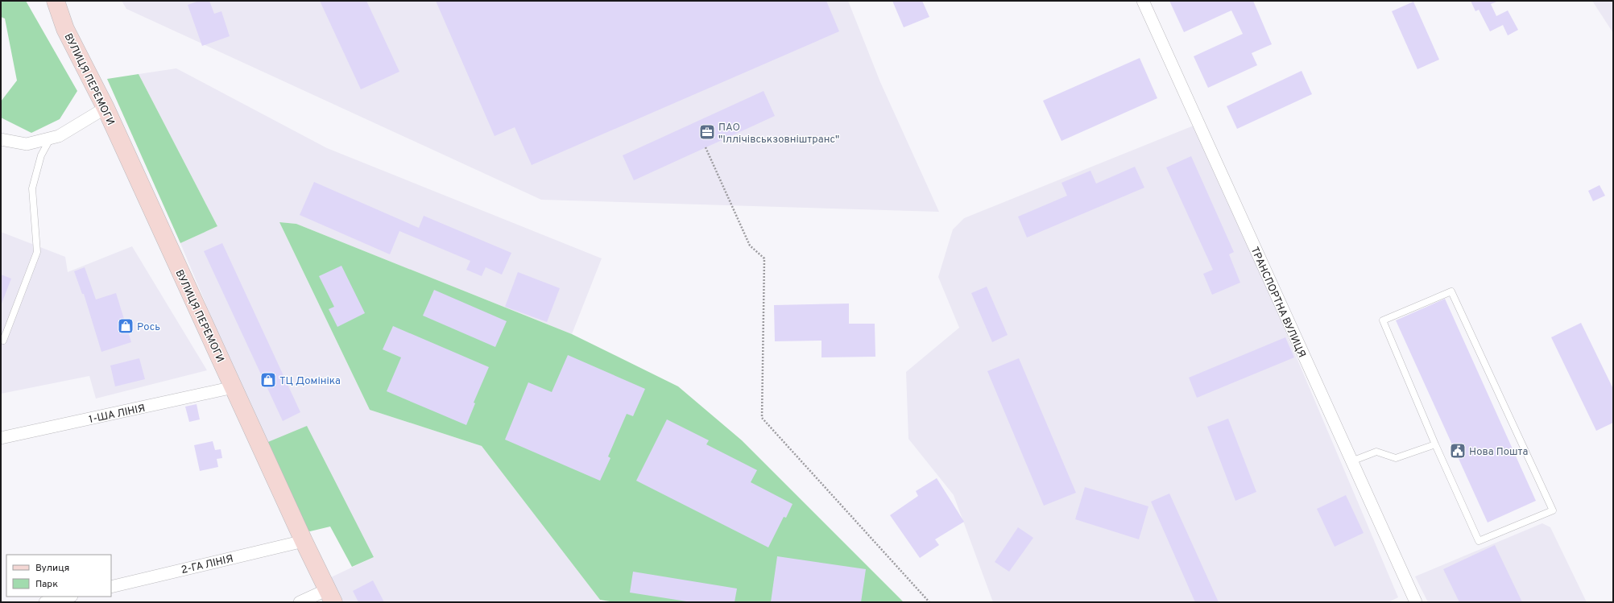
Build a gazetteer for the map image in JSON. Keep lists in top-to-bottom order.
{
  "streets": {
    "main road": ["ВУЛИЦЯ ПЕРЕМОГИ"],
    "street": ["ТРАНСПОРТНА ВУЛИЦЯ", "1-ША ЛІНІЯ", "2-ГА ЛІНІЯ"]
  },
  "crossings": [
    ["ВУЛИЦЯ ПЕРЕМОГИ", "1-ША ЛІНІЯ"],
    ["ВУЛИЦЯ ПЕРЕМОГИ", "2-ГА ЛІНІЯ"]
  ],
  "places": {
    "office": ["ПАО \"Іллічівськзовніштранс\""],
    "shop": ["Рось", "ТЦ Домініка"],
    "public building": ["Нова Пошта"]
  },
  "legend": ["Вулиця", "Парк"]
}
